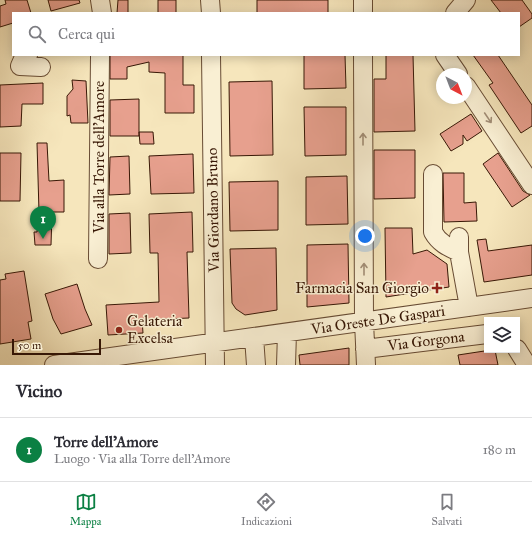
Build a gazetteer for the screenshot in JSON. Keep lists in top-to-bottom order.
{
  "streets": {
    "street": [
      "Via alla Torre dell'Amore",
      "Via Giordano Bruno",
      "Via Oreste De Gaspari",
      "Via Gorgona"
    ]
  },
  "crossings": [
    ["Via Giordano Bruno", "Via Oreste De Gaspari"]
  ],
  "places": {
    "health": ["Farmacia San Giorgio"],
    "other": ["Gelateria Excelsa"]
  },
  "scale_bar": "50 m",
  "north": "bottom right",
  "page": {
    "search": "Cerca qui",
    "pins": "1",
    "scale": "50 m",
    "heading": "Vicino",
    "list": [
      {
        "mark": "1",
        "name": "Torre dell'Amore",
        "note": "Luogo · Via alla Torre dell'Amore",
        "value": "180 m"
      }
    ],
    "nav": ["Mappa", "Indicazioni", "Salvati"]
  }
}
